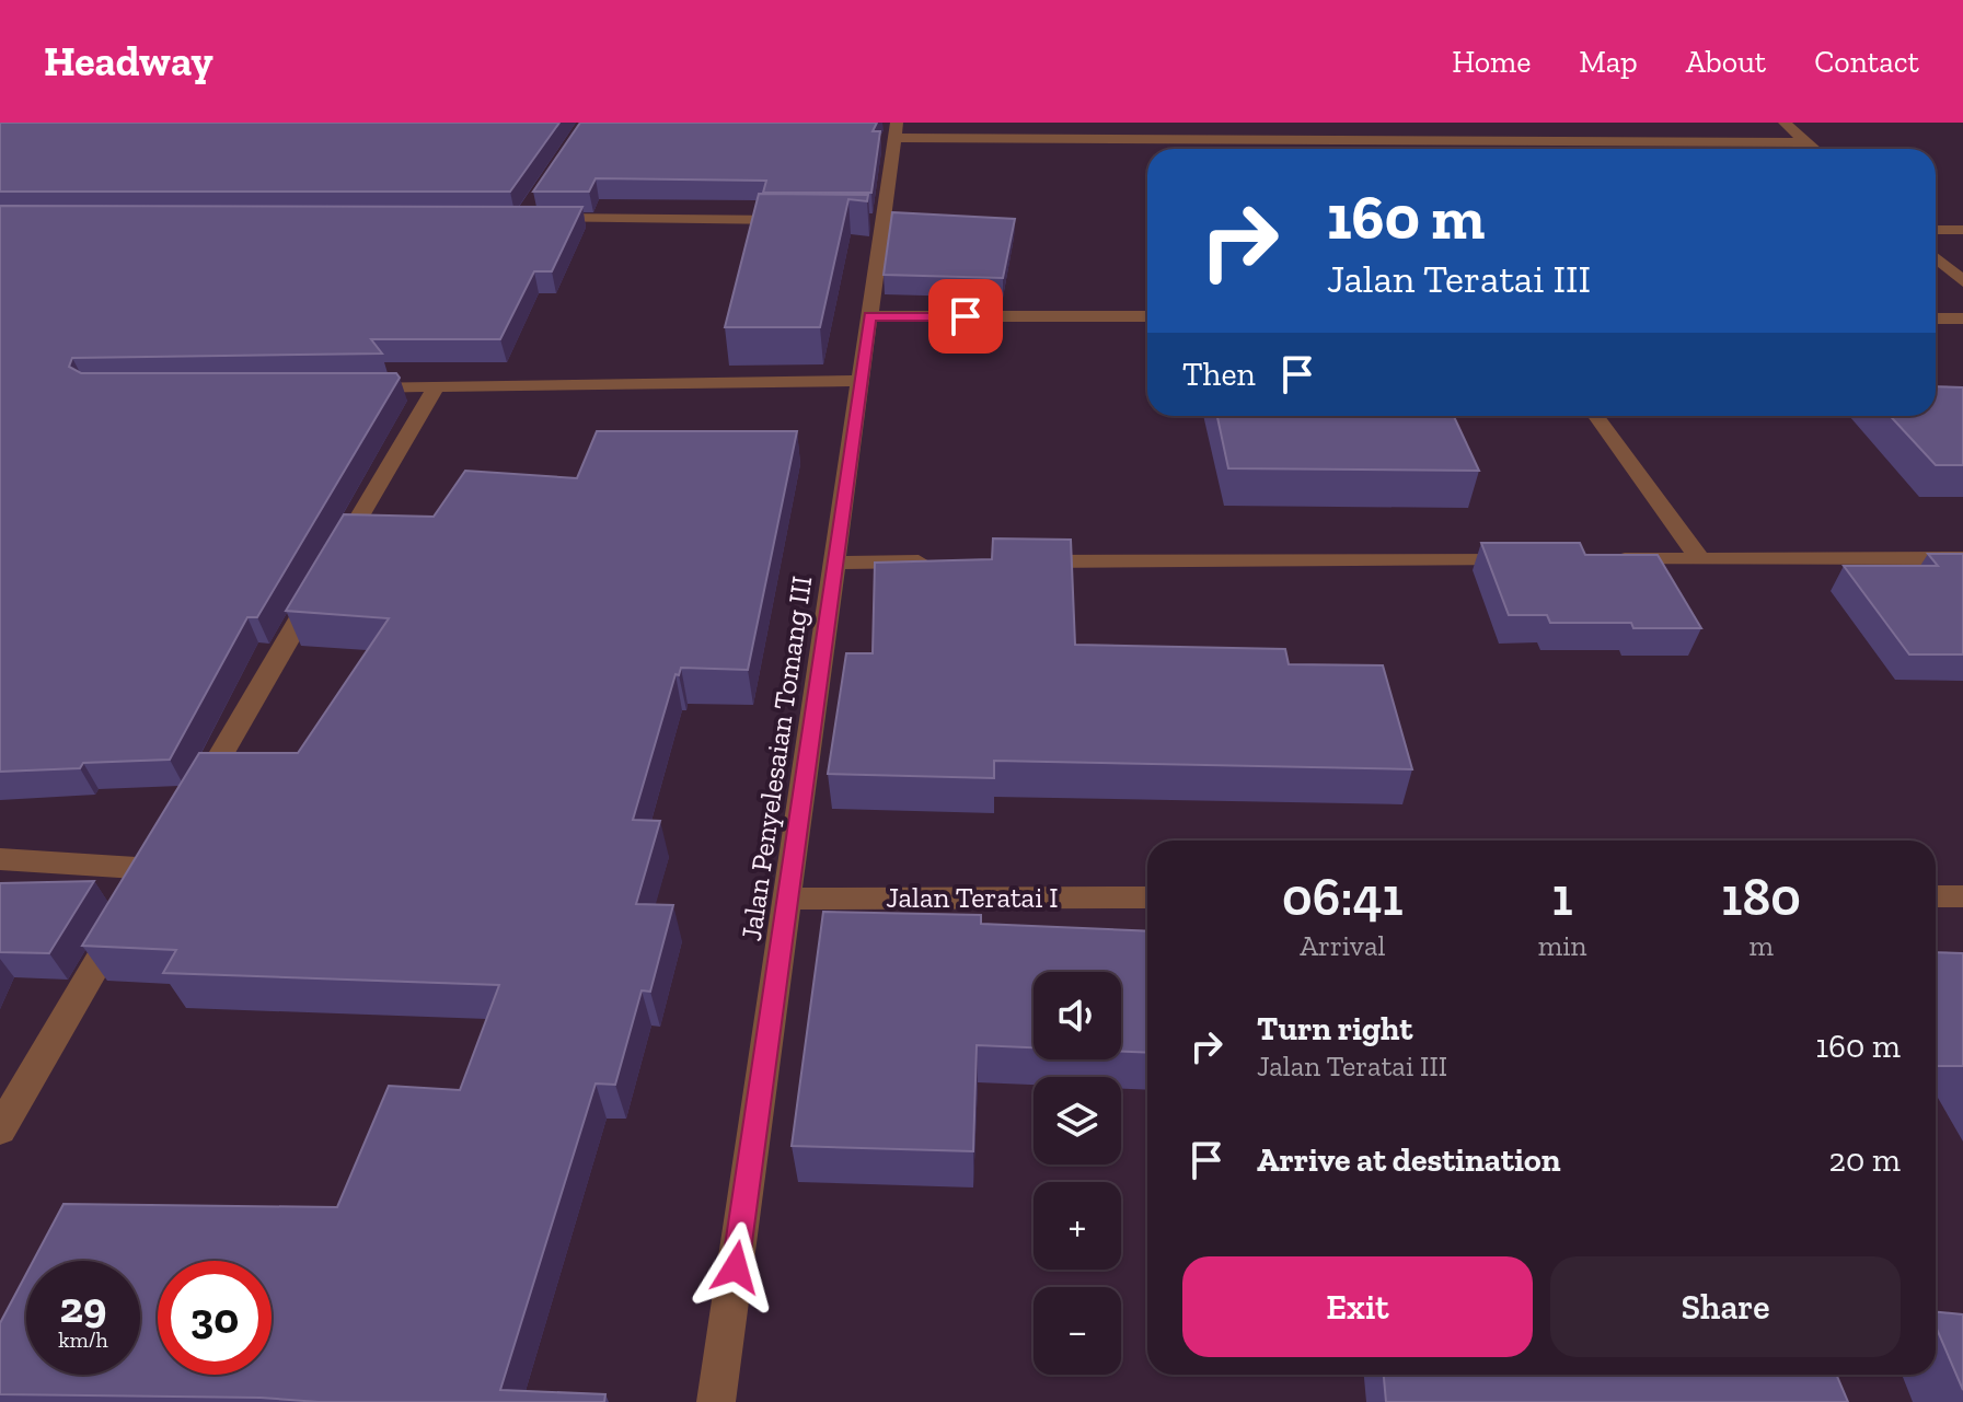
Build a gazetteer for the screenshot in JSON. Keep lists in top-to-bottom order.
{
  "streets": {
    "street": ["Jalan Penyelesaian Tomang III", "Jalan Teratai I"]
  },
  "crossings": [
    ["Jalan Penyelesaian Tomang III", "Jalan Teratai I"]
  ],
  "page": {
    "header": "Headway",
    "nav": [
      "Home",
      "Map",
      "About",
      "Contact"
    ],
    "turn": ["160 m", "Jalan Teratai III"],
    "then": "Then",
    "eta": [
      "06:41",
      "Arrival",
      "1",
      "min",
      "180",
      "m"
    ],
    "map_buttons": ["+", "−"],
    "list": [
      {
        "name": "Turn right",
        "note": "Jalan Teratai III",
        "value": "160 m"
      },
      {
        "name": "Arrive at destination",
        "value": "20 m"
      }
    ],
    "buttons": ["Exit", "Share"],
    "speed": "29 km/h",
    "limit": "30"
  }
}
